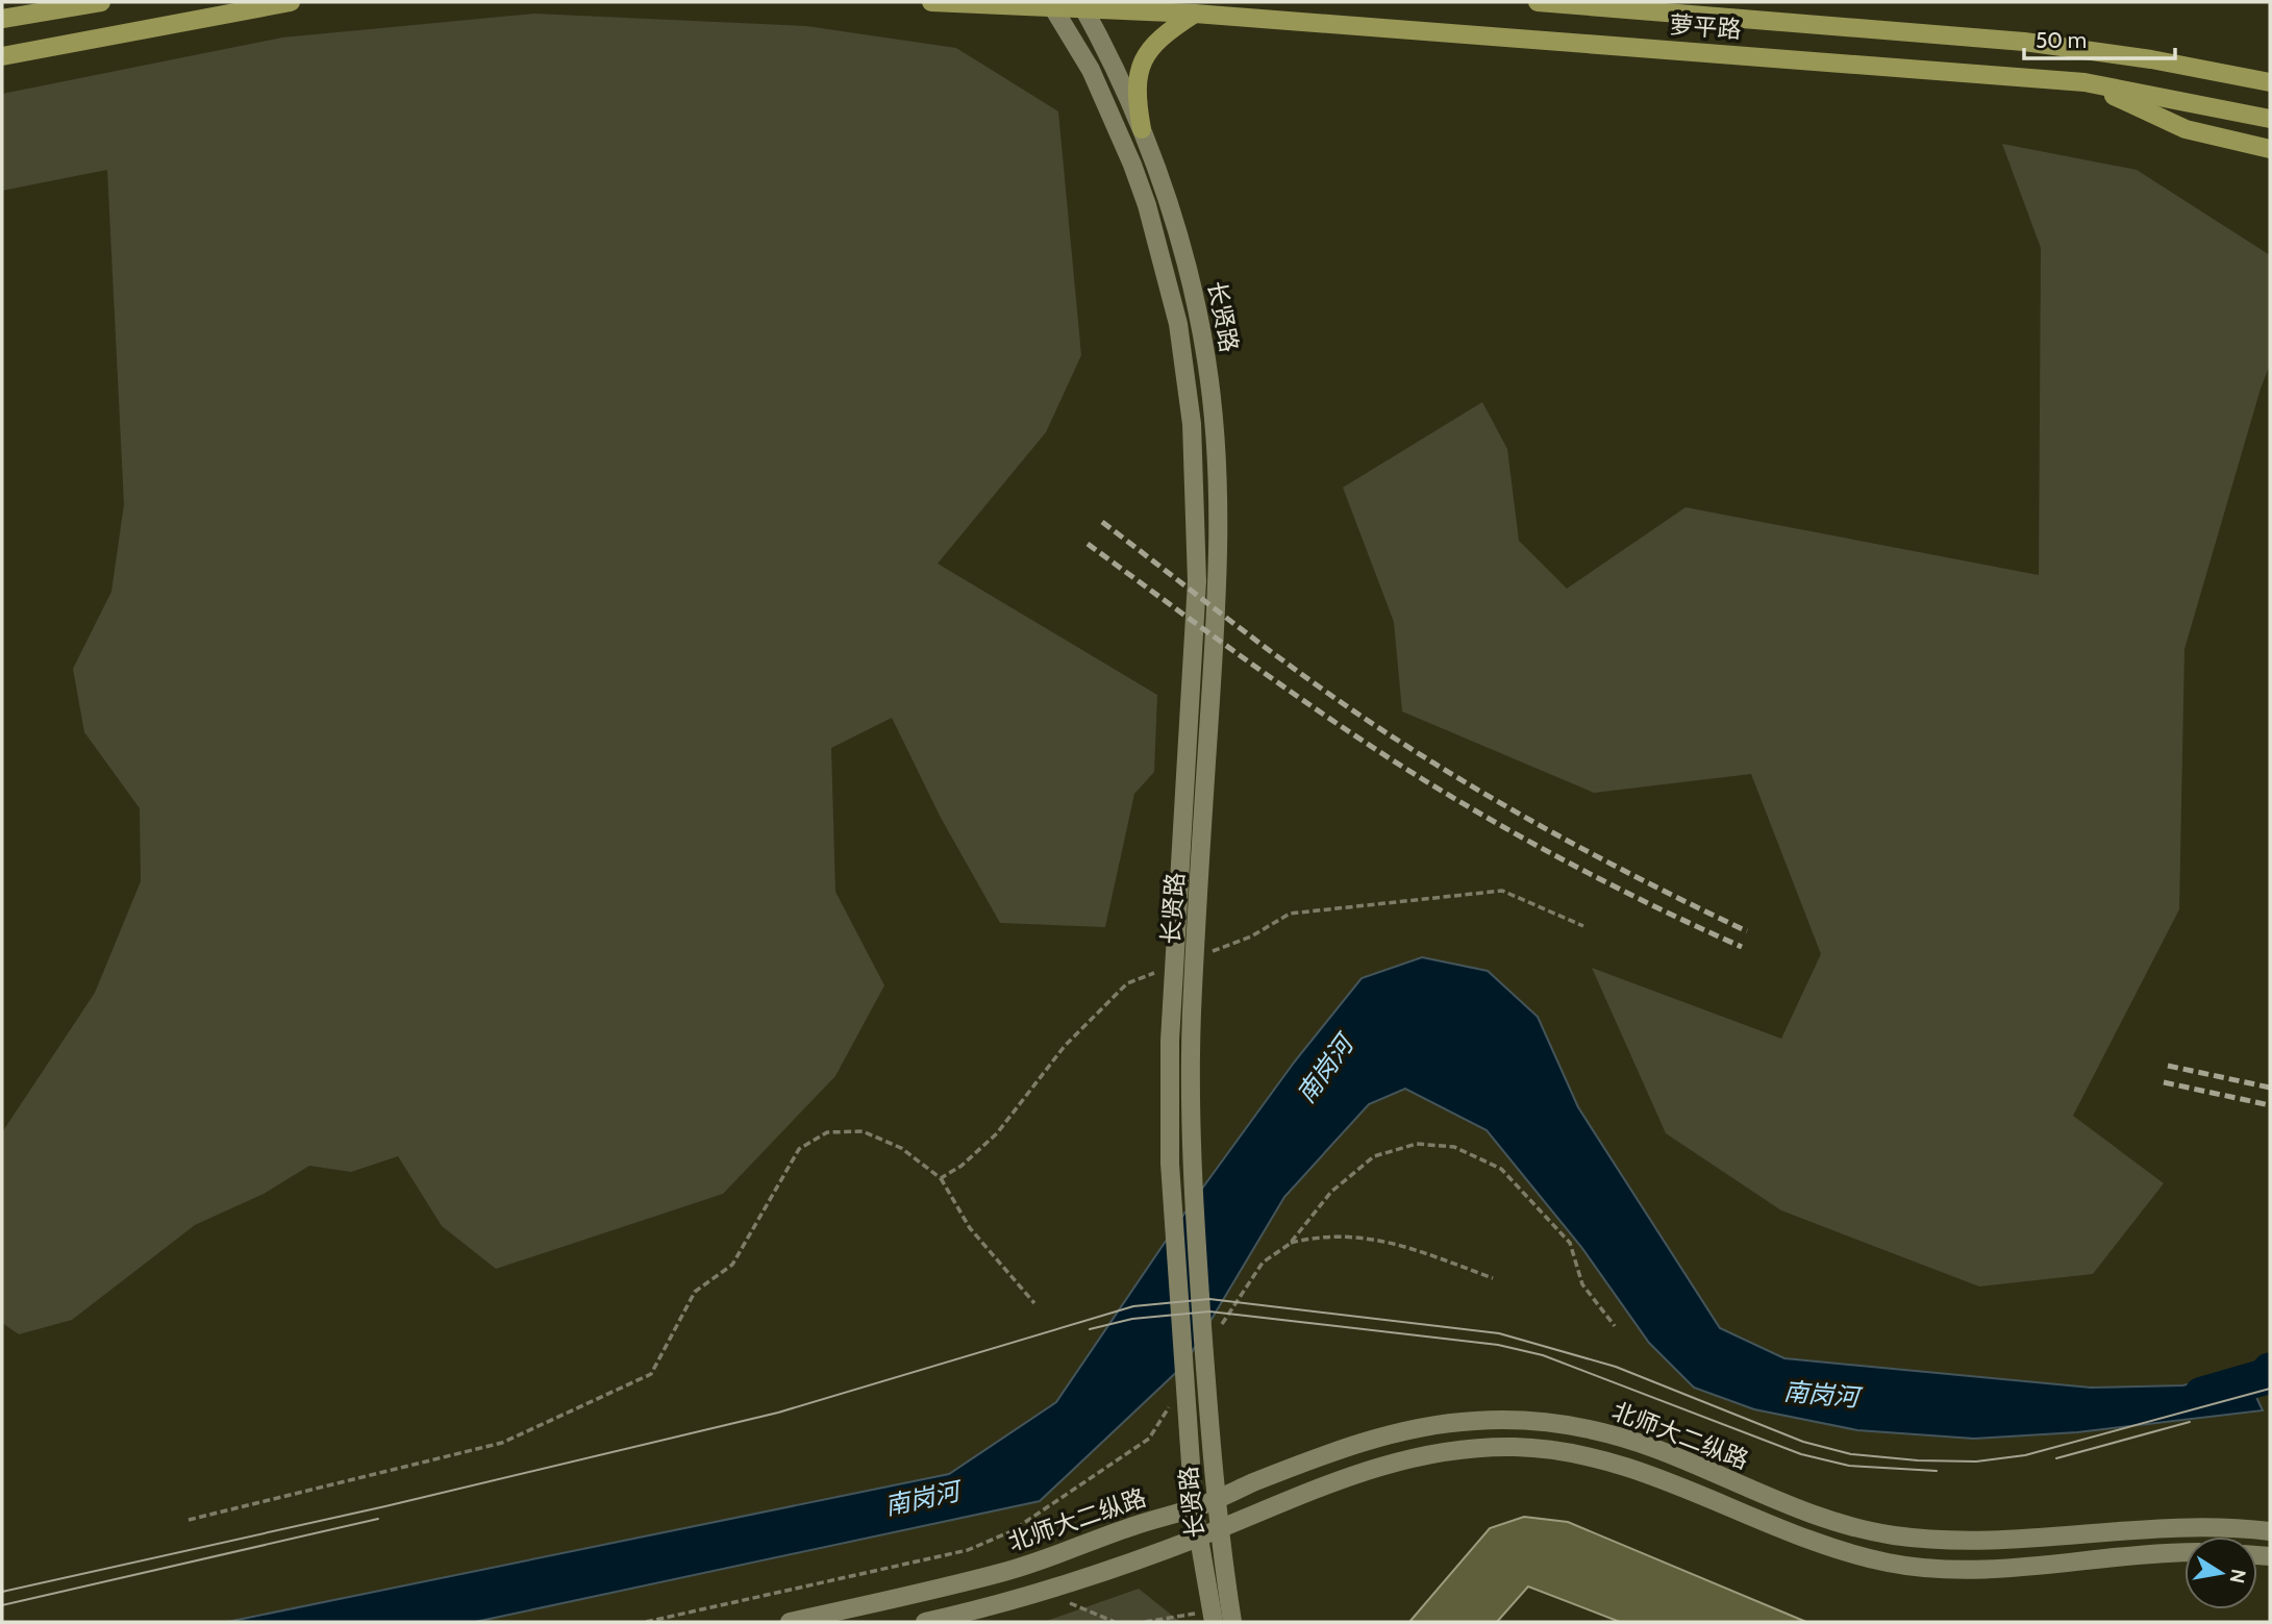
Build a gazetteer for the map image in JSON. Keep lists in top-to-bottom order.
{
  "streets": {
    "main road": ["萝平路"],
    "street": ["长贤路", "北师大二纵路"]
  },
  "crossings": [
    ["萝平路", "长贤路"],
    ["长贤路", "北师大二纵路"]
  ],
  "water": ["南岗河"],
  "scale_bar": "50 m",
  "north": "right"
}
